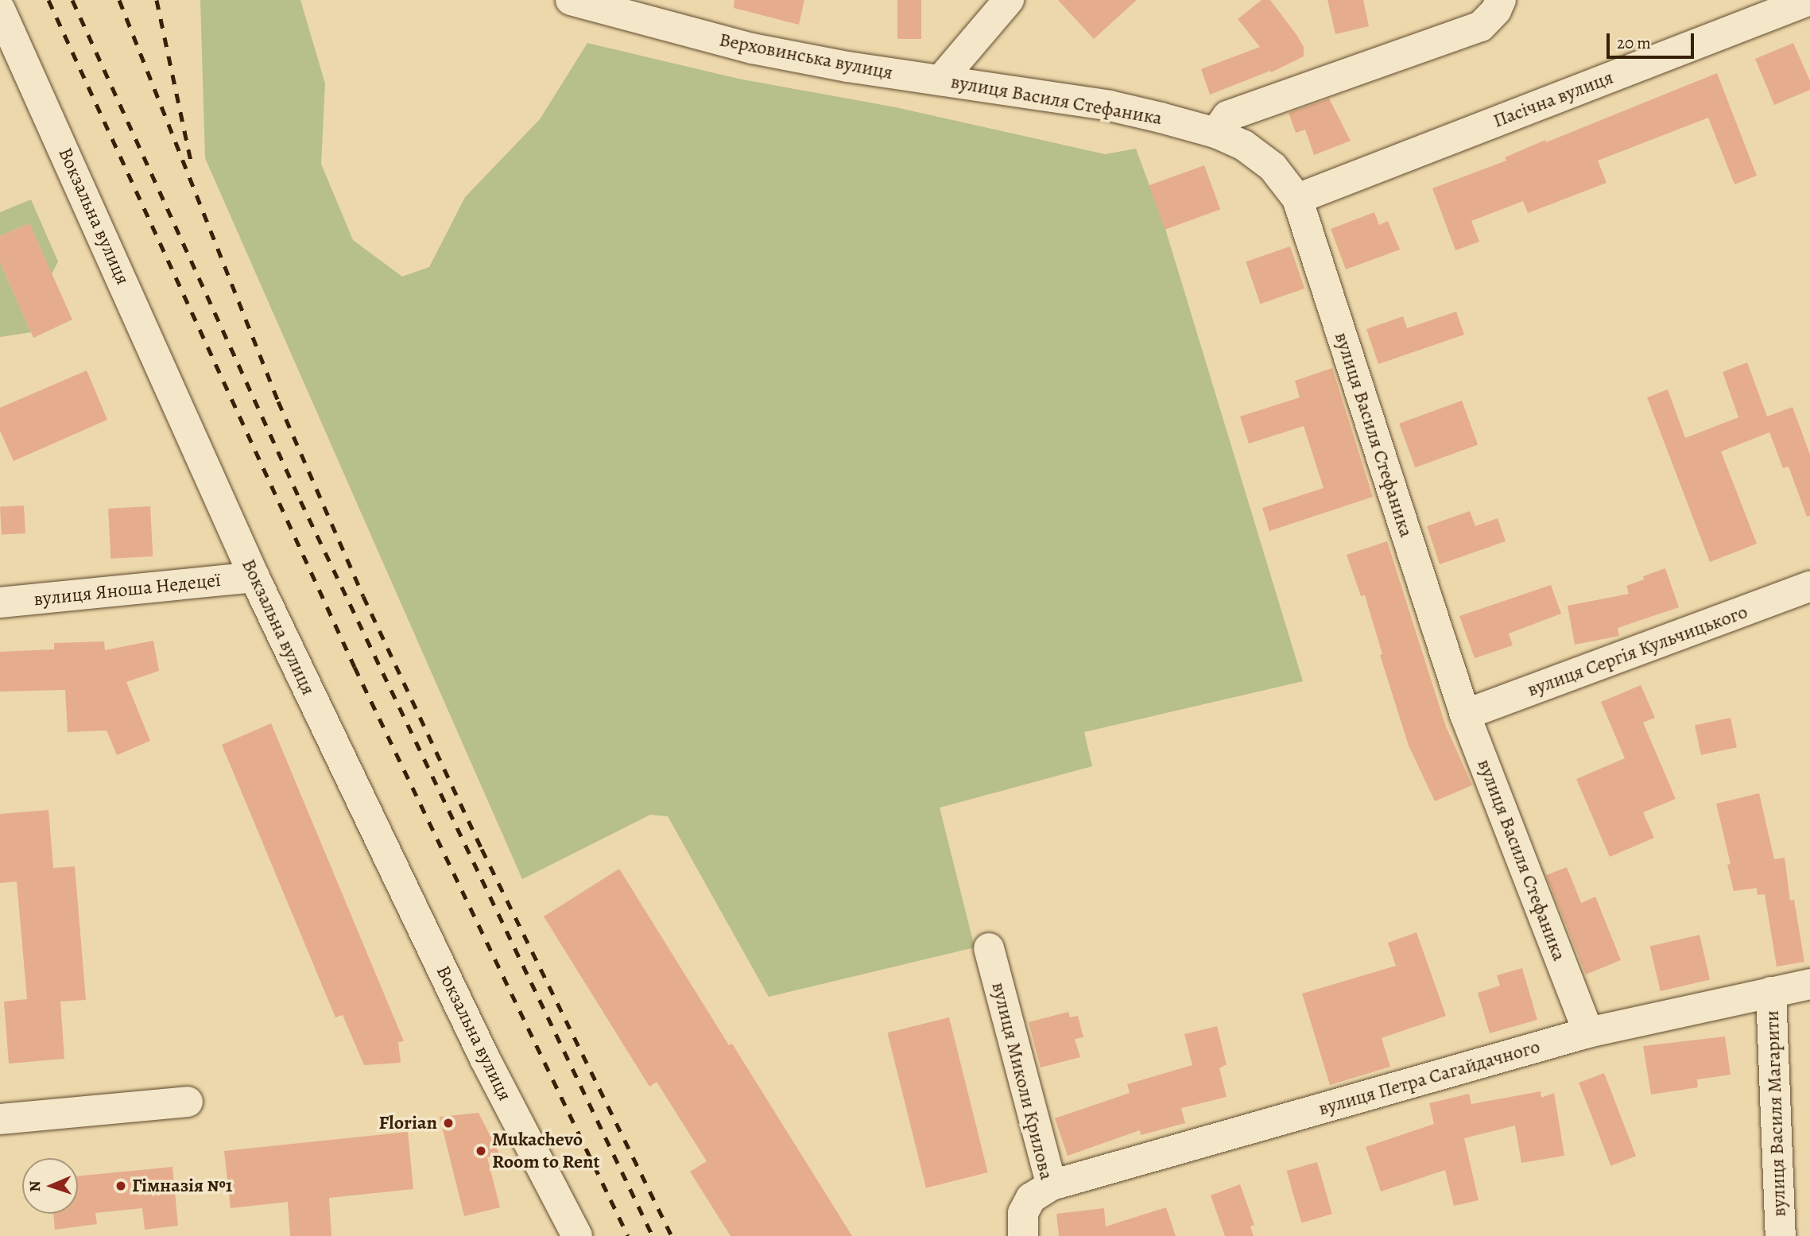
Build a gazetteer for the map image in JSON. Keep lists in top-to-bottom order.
{
  "streets": {
    "street": [
      "Верховинська вулиця",
      "Пасічна вулиця",
      "вулиця Василя Стефаника",
      "Вокзальна вулиця",
      "вулиця Яноша Недецеї",
      "вулиця Сергія Кульчицького",
      "вулиця Петра Сагайдачного",
      "вулиця Миколи Крилова",
      "вулиця Василя Магарити"
    ]
  },
  "crossings": [
    ["Верховинська вулиця", "вулиця Василя Стефаника"],
    ["Пасічна вулиця", "вулиця Василя Стефаника"],
    ["вулиця Василя Стефаника", "вулиця Сергія Кульчицького"],
    ["вулиця Василя Стефаника", "вулиця Петра Сагайдачного"],
    ["Вокзальна вулиця", "вулиця Яноша Недецеї"],
    ["вулиця Петра Сагайдачного", "вулиця Миколи Крилова"],
    ["вулиця Петра Сагайдачного", "вулиця Василя Магарити"]
  ],
  "places": ["Florian", "Mukachevo Room to Rent", "Гімназія №1"],
  "scale_bar": "20 m",
  "north": "left"
}
